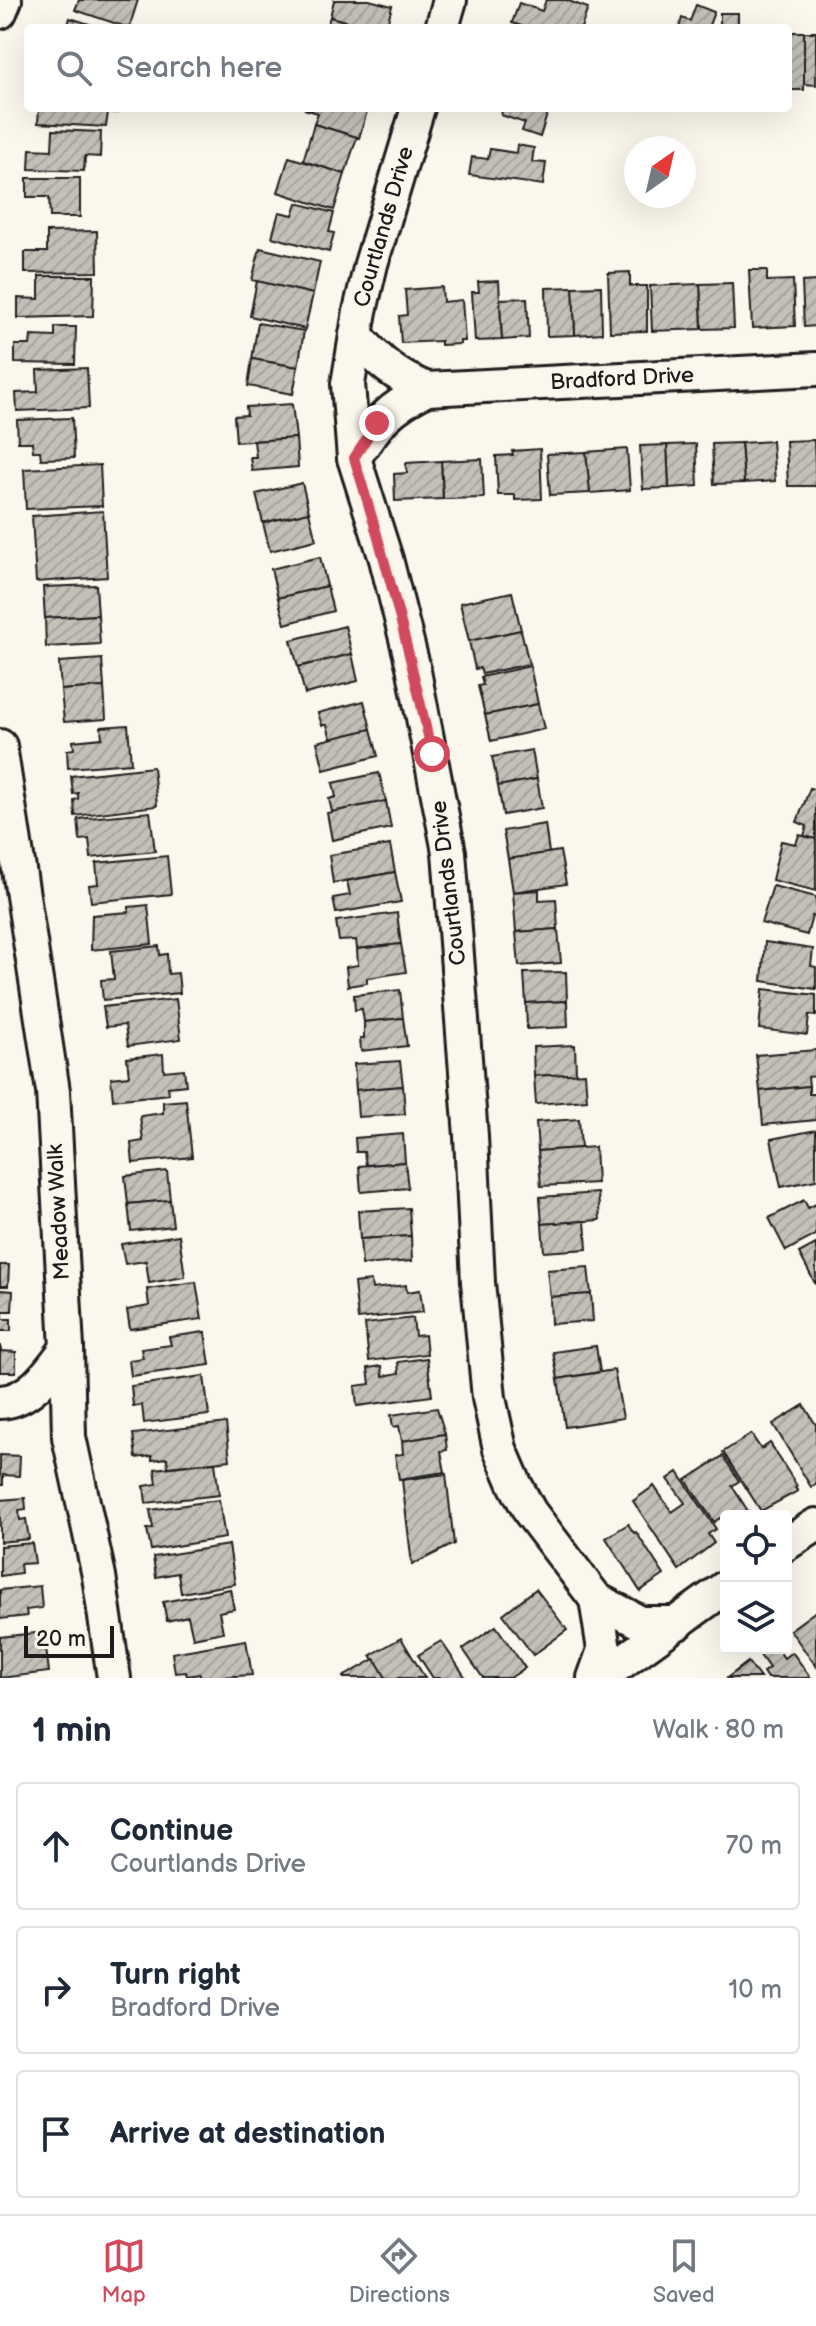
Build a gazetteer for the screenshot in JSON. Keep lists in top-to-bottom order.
{
  "streets": {
    "street": ["Courtlands Drive", "Bradford Drive", "Meadow Walk"]
  },
  "crossings": [
    ["Courtlands Drive", "Bradford Drive"]
  ],
  "scale_bar": "20 m",
  "north": "top right",
  "page": {
    "search": "Search here",
    "scale": "20 m",
    "heading": ["1 min", "Walk · 80 m"],
    "list": [
      ["Continue", "Courtlands Drive", "70 m"],
      ["Turn right", "Bradford Drive", "10 m"],
      "Arrive at destination"
    ],
    "nav": ["Map", "Directions", "Saved"]
  }
}
